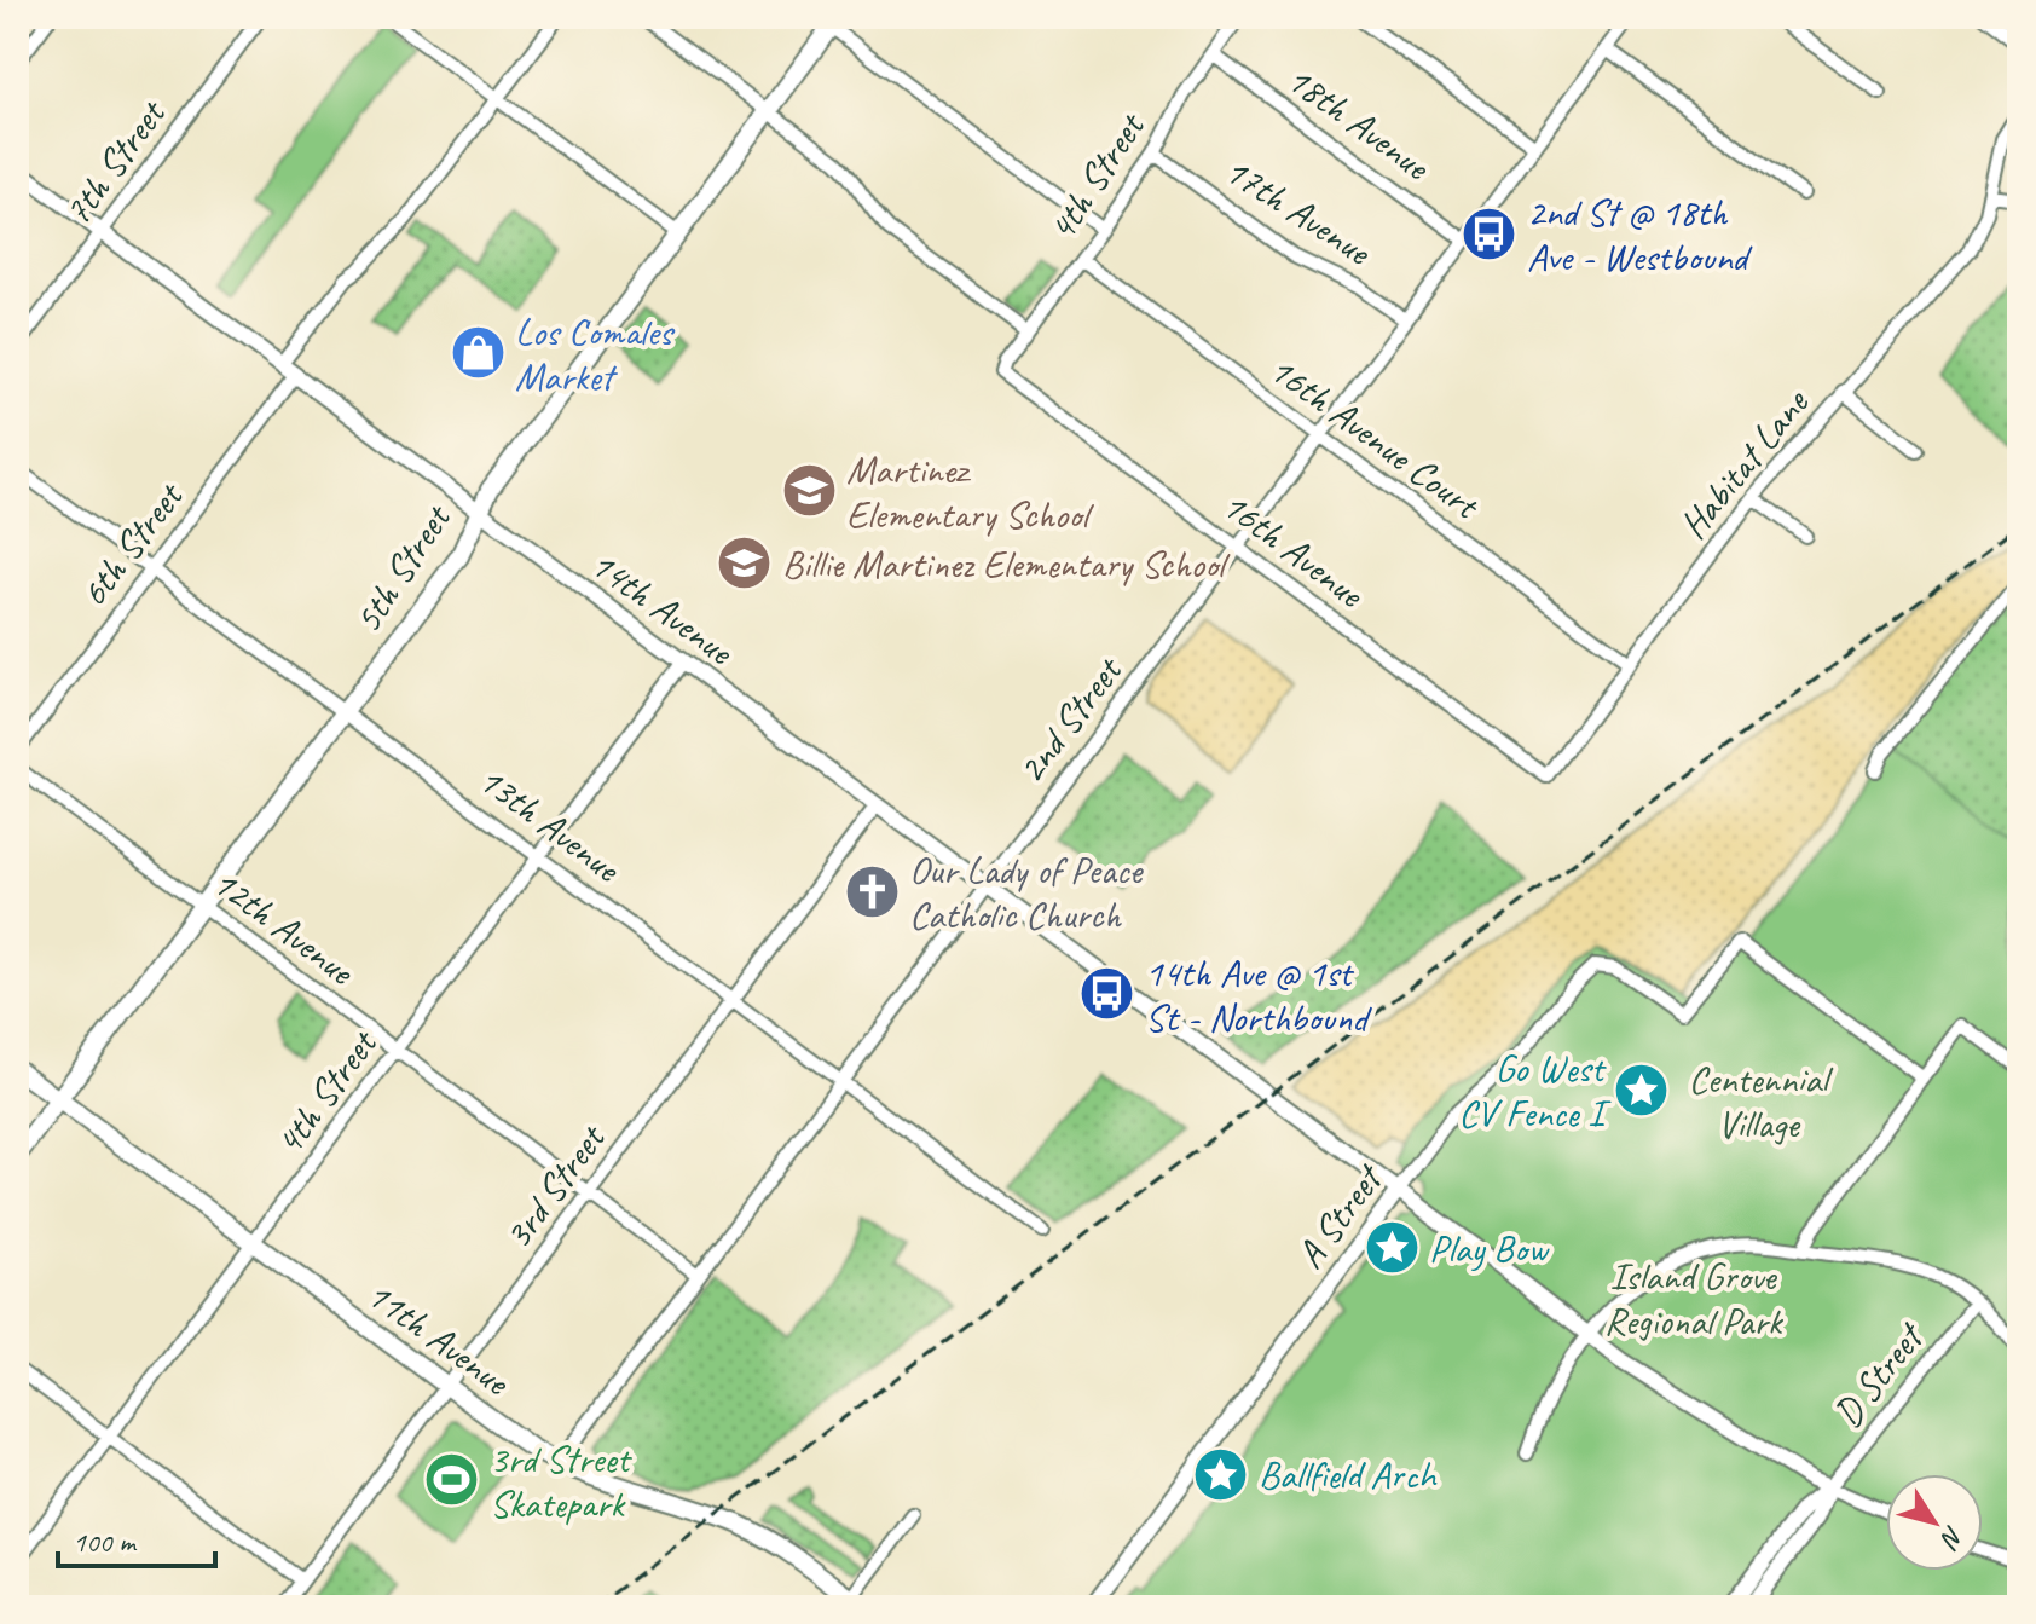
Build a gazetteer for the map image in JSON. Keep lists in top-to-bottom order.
{
  "streets": {
    "main road": ["5th Street", "11th Avenue"],
    "street": [
      "18th Avenue",
      "7th Street",
      "4th Street",
      "17th Avenue",
      "16th Avenue Court",
      "Habitat Lane",
      "6th Street",
      "16th Avenue",
      "14th Avenue",
      "2nd Street",
      "13th Avenue",
      "12th Avenue",
      "3rd Street",
      "A Street",
      "D Street"
    ]
  },
  "crossings": [
    ["18th Avenue", "4th Street"],
    ["18th Avenue", "2nd Street"],
    ["7th Street", "14th Avenue"],
    ["4th Street", "17th Avenue"],
    ["4th Street", "16th Avenue Court"],
    ["4th Street", "16th Avenue"],
    ["4th Street", "14th Avenue"],
    ["4th Street", "13th Avenue"],
    ["4th Street", "12th Avenue"],
    ["4th Street", "11th Avenue"],
    ["17th Avenue", "2nd Street"],
    ["16th Avenue Court", "Habitat Lane"],
    ["16th Avenue Court", "2nd Street"],
    ["Habitat Lane", "16th Avenue"],
    ["6th Street", "14th Avenue"],
    ["6th Street", "13th Avenue"],
    ["16th Avenue", "2nd Street"],
    ["5th Street", "14th Avenue"],
    ["5th Street", "13th Avenue"],
    ["5th Street", "12th Avenue"],
    ["5th Street", "11th Avenue"],
    ["14th Avenue", "2nd Street"],
    ["14th Avenue", "3rd Street"],
    ["14th Avenue", "A Street"],
    ["14th Avenue", "D Street"],
    ["2nd Street", "13th Avenue"],
    ["2nd Street", "12th Avenue"],
    ["2nd Street", "11th Avenue"],
    ["13th Avenue", "3rd Street"],
    ["12th Avenue", "3rd Street"],
    ["3rd Street", "11th Avenue"]
  ],
  "parks": ["Centennial Village", "Island Grove Regional Park"],
  "places": {
    "bus stop": ["2nd St @ 18th Ave - Westbound", "14th Ave @ 1st St - Northbound"],
    "shop": ["Los Comales Market"],
    "school or university": ["Martinez Elementary School", "Billie Martinez Elementary School"],
    "church": ["Our Lady of Peace Catholic Church"],
    "place": ["Go West CV Fence I", "Play Bow", "Ballfield Arch"],
    "sports": ["3rd Street Skatepark"]
  },
  "scale_bar": "100 m",
  "north": "bottom right"
}
